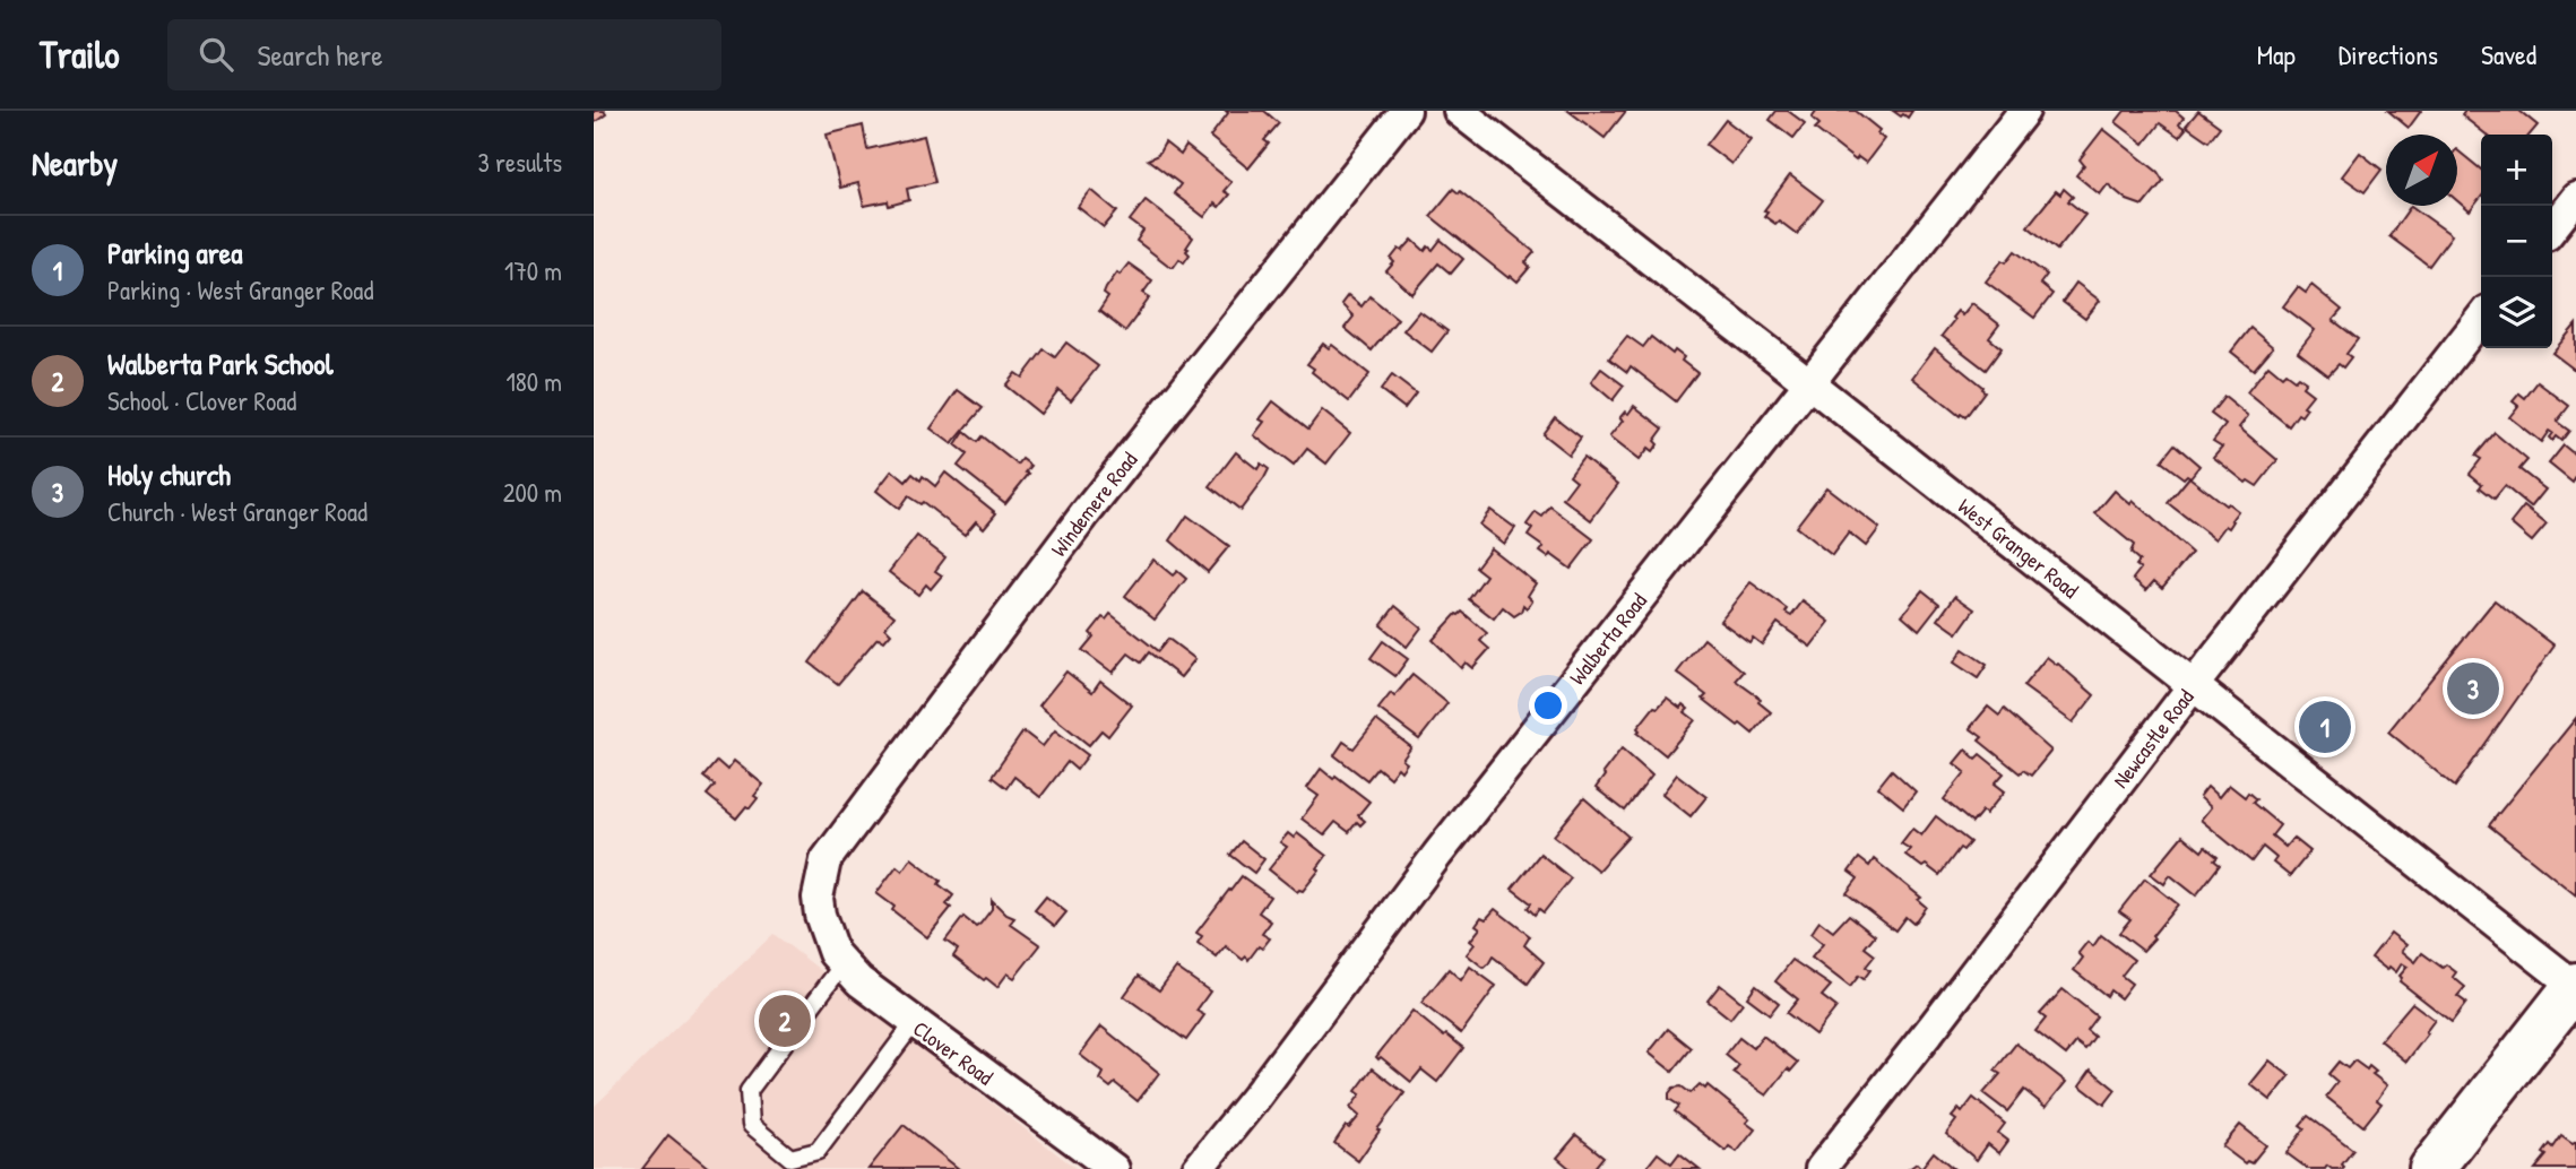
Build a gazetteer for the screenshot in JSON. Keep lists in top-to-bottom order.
{
  "streets": {
    "street": [
      "Windemere Road",
      "West Granger Road",
      "Walberta Road",
      "Newcastle Road",
      "Clover Road"
    ]
  },
  "crossings": [
    ["Windemere Road", "Clover Road"],
    ["West Granger Road", "Walberta Road"],
    ["West Granger Road", "Newcastle Road"]
  ],
  "north": "top right",
  "page": {
    "header": "Trailo",
    "search": "Search here",
    "nav": ["Map", "Directions", "Saved"],
    "heading": ["Nearby", "3 results"],
    "map_buttons": ["+", "−"],
    "list": [
      {
        "mark": "1",
        "name": "Parking area",
        "note": "Parking · West Granger Road",
        "value": "170 m"
      },
      {
        "mark": "2",
        "name": "Walberta Park School",
        "note": "School · Clover Road",
        "value": "180 m"
      },
      {
        "mark": "3",
        "name": "Holy church",
        "note": "Church · West Granger Road",
        "value": "200 m"
      }
    ],
    "pins": ["3", "1", "2"]
  }
}
